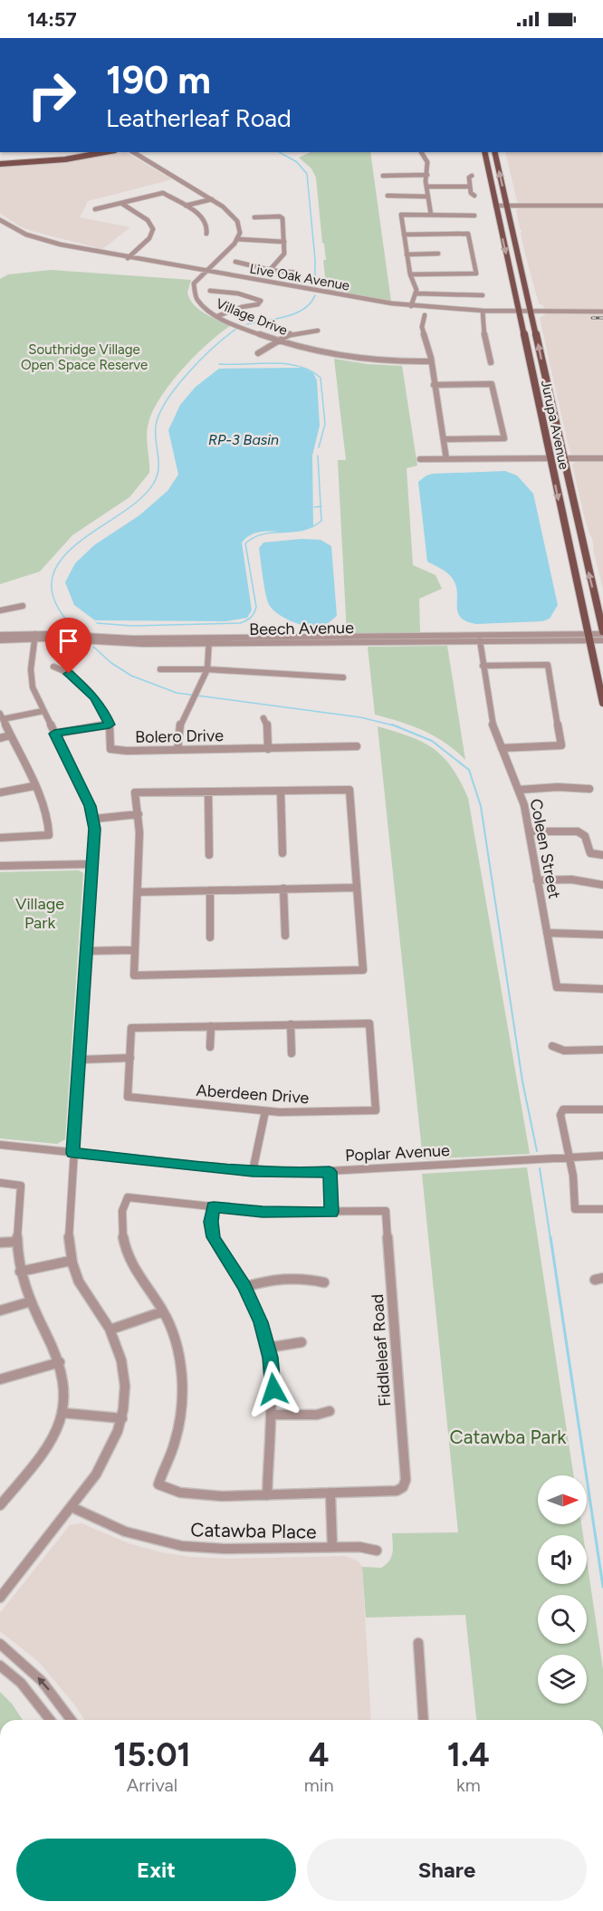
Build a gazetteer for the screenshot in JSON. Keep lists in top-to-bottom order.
{
  "streets": {
    "main road": ["Jurupa Avenue"],
    "street": [
      "Live Oak Avenue",
      "Village Drive",
      "Beech Avenue",
      "Bolero Drive",
      "Coleen Street",
      "Aberdeen Drive",
      "Poplar Avenue",
      "Fiddleleaf Road",
      "Catawba Place"
    ]
  },
  "crossings": [
    ["Live Oak Avenue", "Village Drive"],
    ["Live Oak Avenue", "Jurupa Avenue"],
    ["Jurupa Avenue", "Beech Avenue"],
    ["Beech Avenue", "Coleen Street"]
  ],
  "water": ["RP-3 Basin"],
  "parks": ["Southridge Village Open Space Reserve", "Village Park", "Catawba Park"],
  "north": "right",
  "page": {
    "status": "14:57",
    "turn": ["190 m", "Leatherleaf Road"],
    "eta": [
      "15:01",
      "Arrival",
      "4",
      "min",
      "1.4",
      "km"
    ],
    "buttons": ["Exit", "Share"]
  }
}
